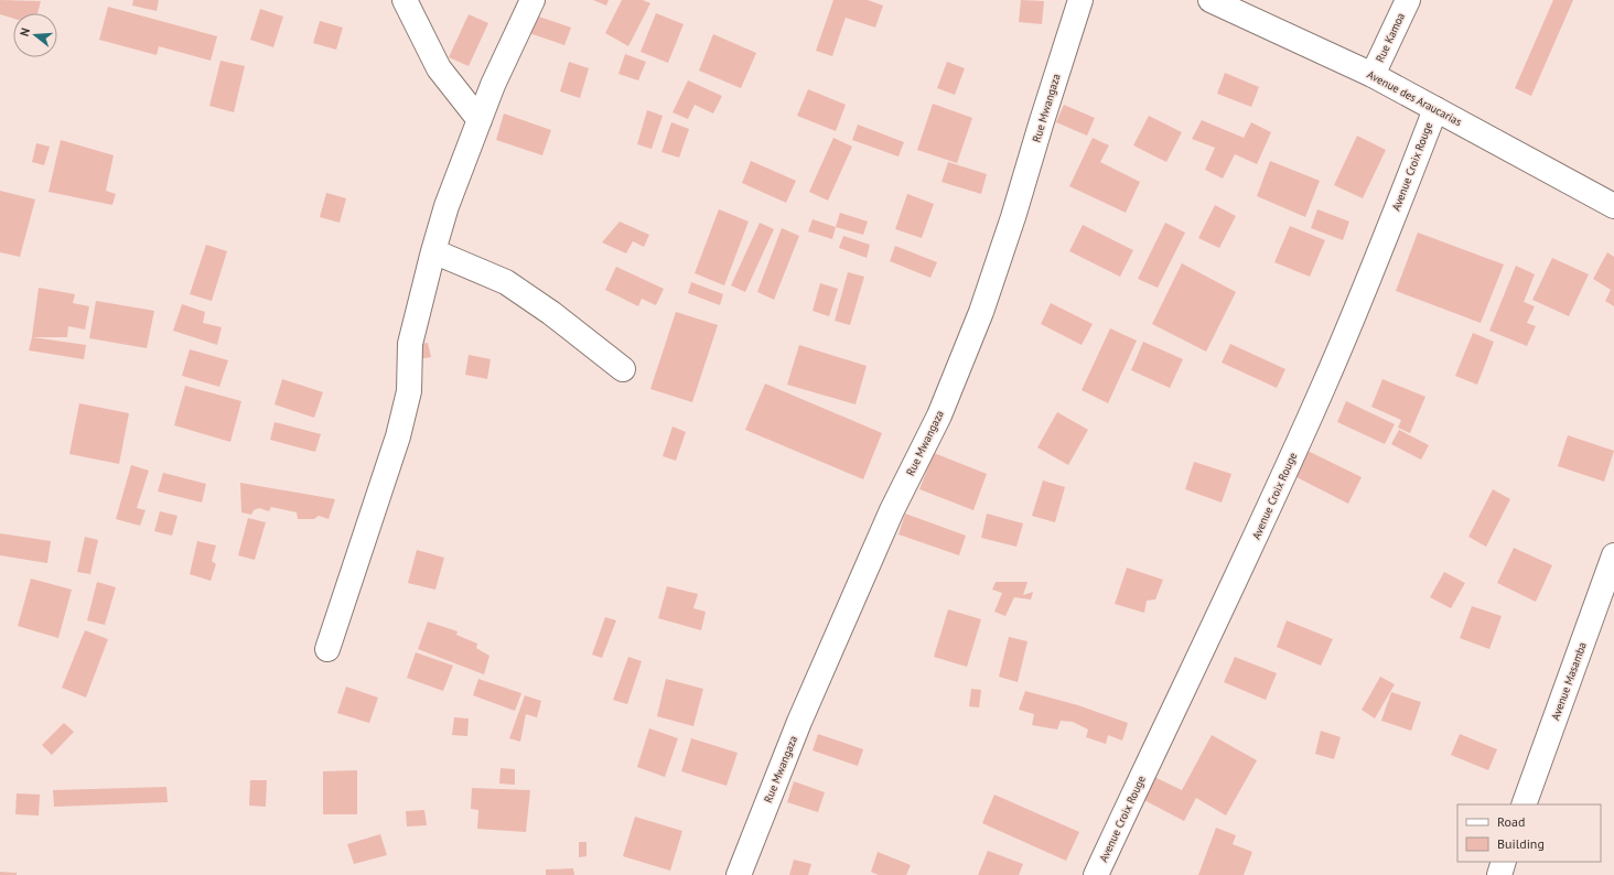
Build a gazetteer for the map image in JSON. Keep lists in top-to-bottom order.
{
  "streets": {
    "street": [
      "Rue Kamoa",
      "Avenue des Araucarias",
      "Rue Mwangaza",
      "Avenue Croix Rouge",
      "Avenue Masamba"
    ]
  },
  "crossings": [
    ["Rue Kamoa", "Avenue des Araucarias"],
    ["Avenue des Araucarias", "Avenue Croix Rouge"]
  ],
  "legend": ["Road", "Building"],
  "north": "left"
}
